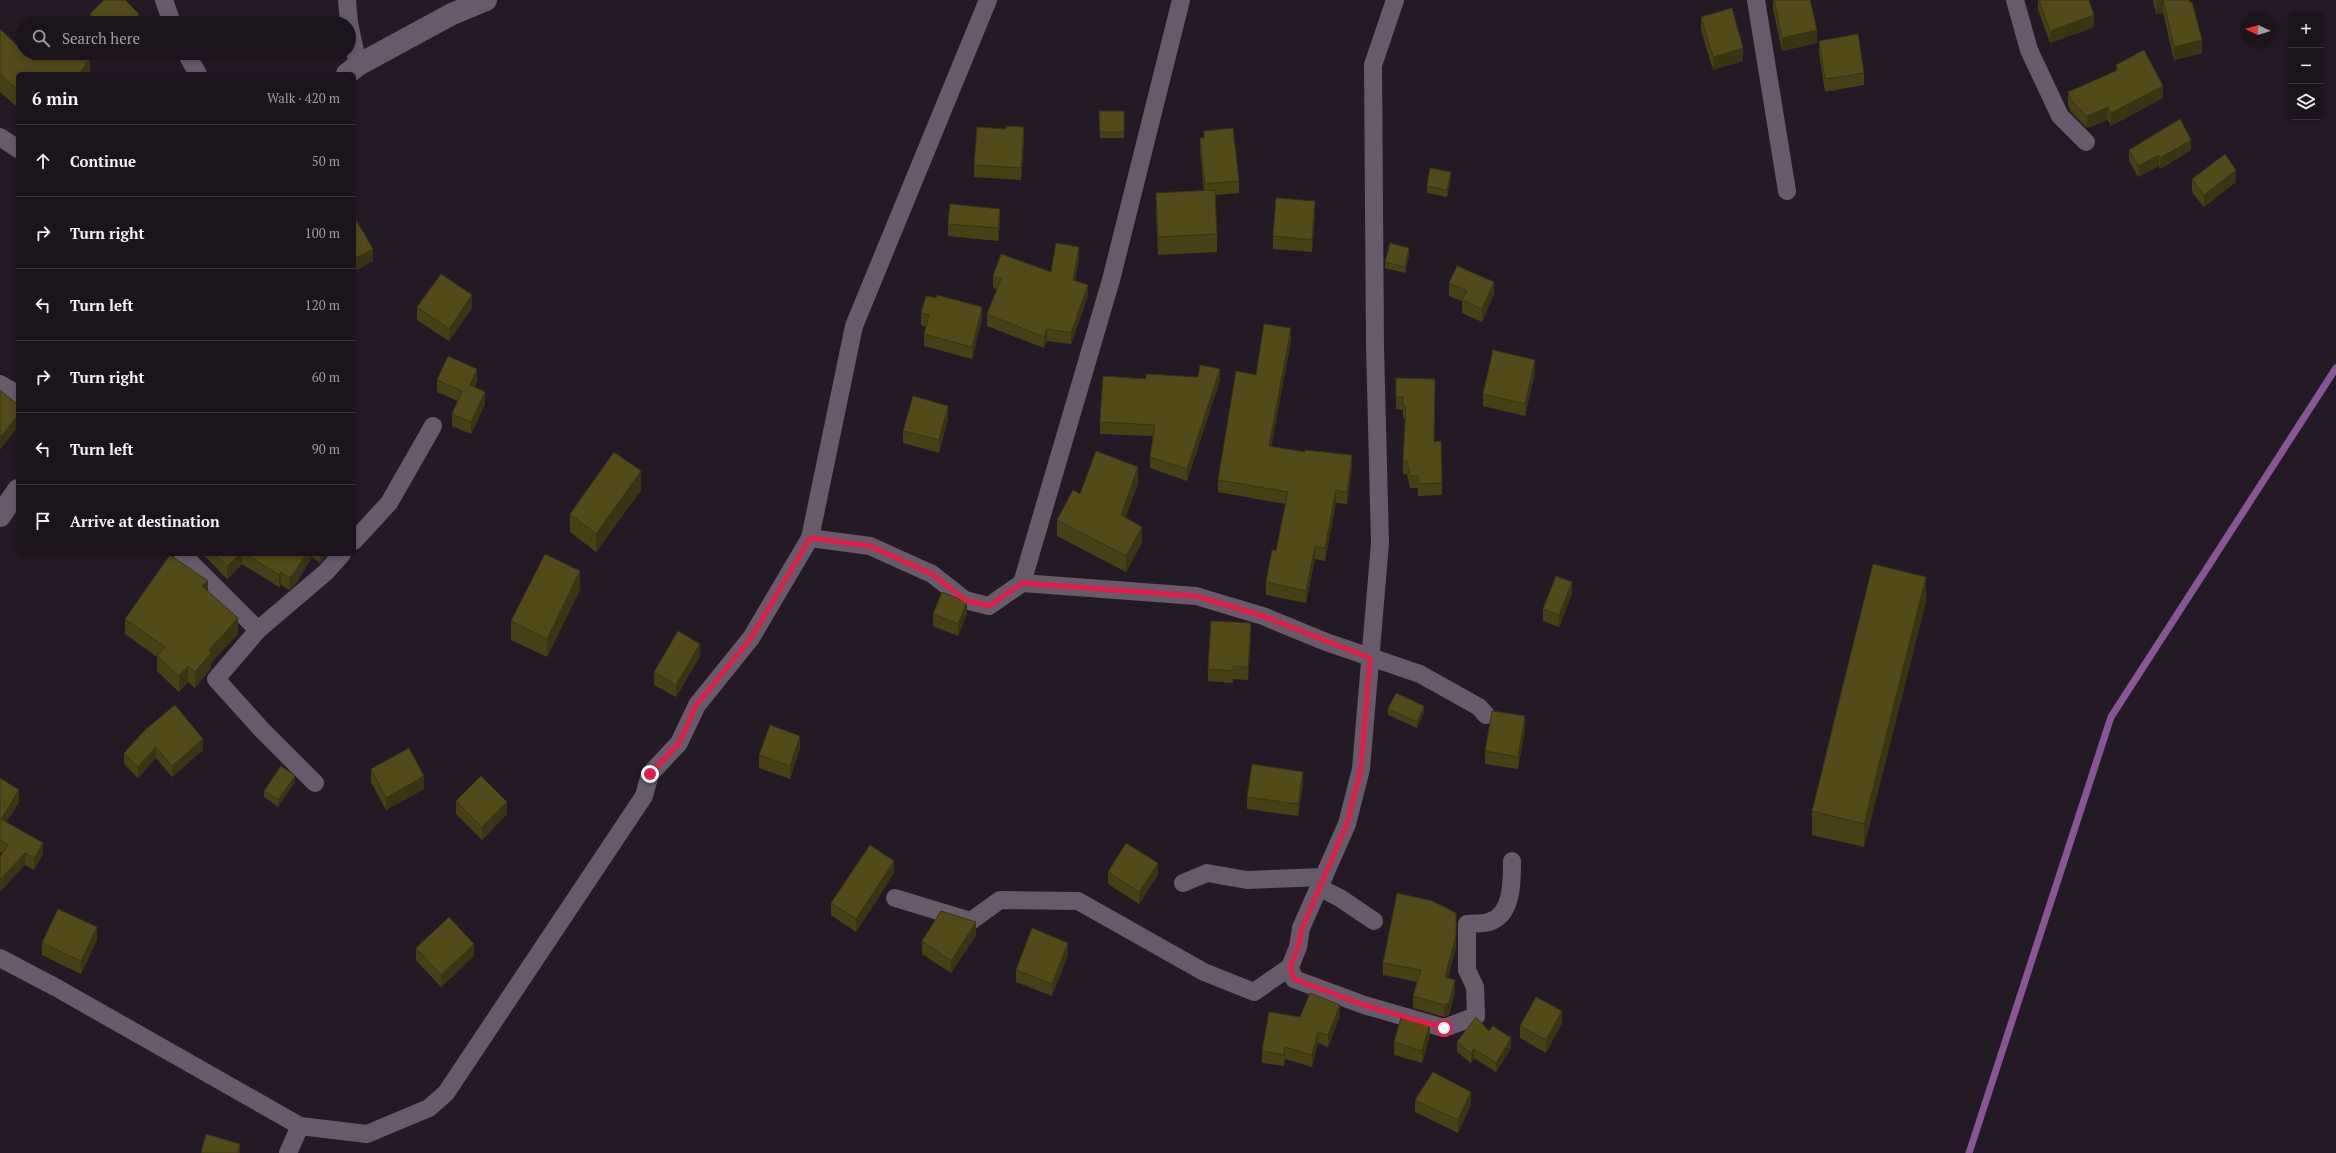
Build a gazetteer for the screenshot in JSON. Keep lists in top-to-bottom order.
{
  "north": "left",
  "page": {
    "map_buttons": ["+", "−"],
    "search": "Search here",
    "heading": ["6 min", "Walk · 420 m"],
    "list": [
      ["Continue", "50 m"],
      ["Turn right", "100 m"],
      ["Turn left", "120 m"],
      ["Turn right", "60 m"],
      ["Turn left", "90 m"],
      "Arrive at destination"
    ]
  }
}
